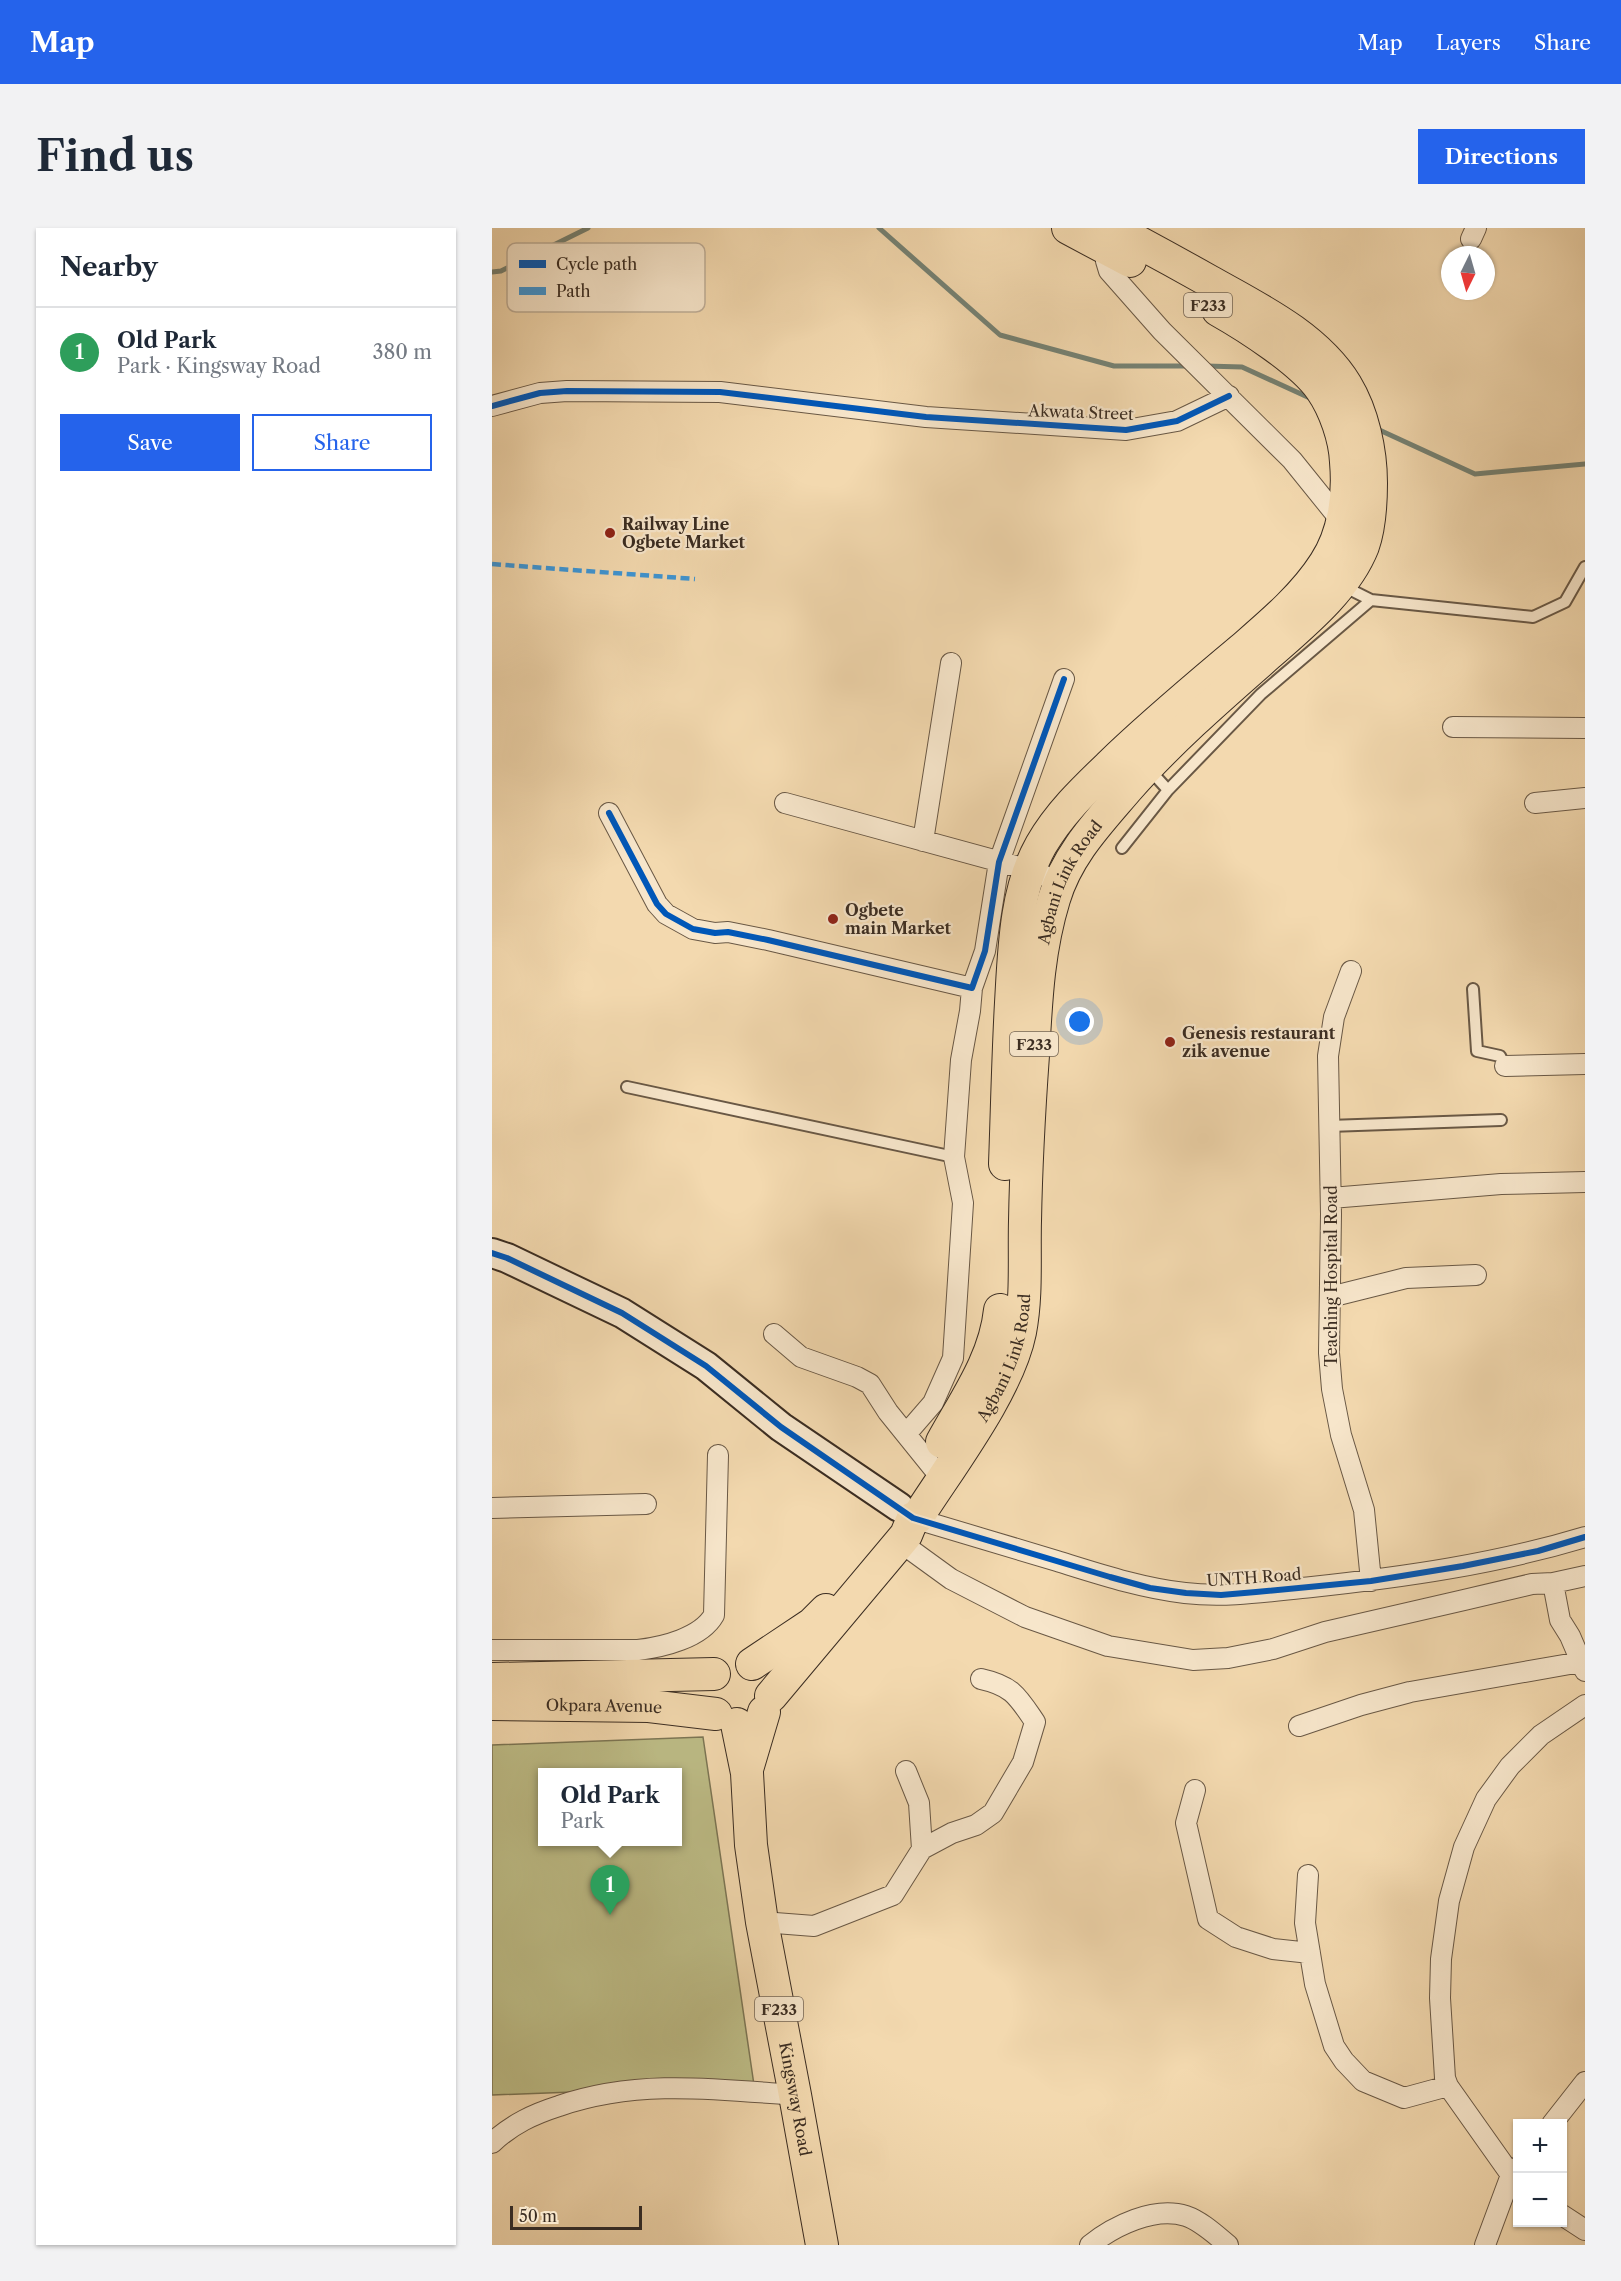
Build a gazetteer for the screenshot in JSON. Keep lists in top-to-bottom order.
{
  "streets": {
    "main road": [
      "F233",
      "Agbani Link Road",
      "Okpara Avenue",
      "Kingsway Road"
    ],
    "street": ["Akwata Street", "Teaching Hospital Road", "UNTH Road"]
  },
  "crossings": [
    ["F233", "Agbani Link Road"],
    ["F233", "Okpara Avenue"],
    ["F233", "Kingsway Road"],
    ["Agbani Link Road", "UNTH Road"],
    ["Agbani Link Road", "Okpara Avenue"],
    ["Agbani Link Road", "Kingsway Road"],
    ["Teaching Hospital Road", "UNTH Road"],
    ["Okpara Avenue", "Kingsway Road"]
  ],
  "places": ["Railway Line Ogbete Market", "Ogbete main Market", "Genesis restaurant zik avenue"],
  "legend": ["Cycle path", "Path"],
  "scale_bar": "50 m",
  "north": "bottom",
  "page": {
    "header": "Map",
    "nav": ["Map", "Layers", "Share"],
    "buttons": [
      "Directions",
      ["Save", "Share"]
    ],
    "title": "Find us",
    "heading": "Nearby",
    "list": [
      {
        "mark": "1",
        "name": "Old Park",
        "note": "Park · Kingsway Road",
        "value": "380 m"
      }
    ],
    "popup": ["Old Park", "Park"],
    "pins": "1",
    "map_buttons": ["+", "−"],
    "scale": "50 m"
  }
}
